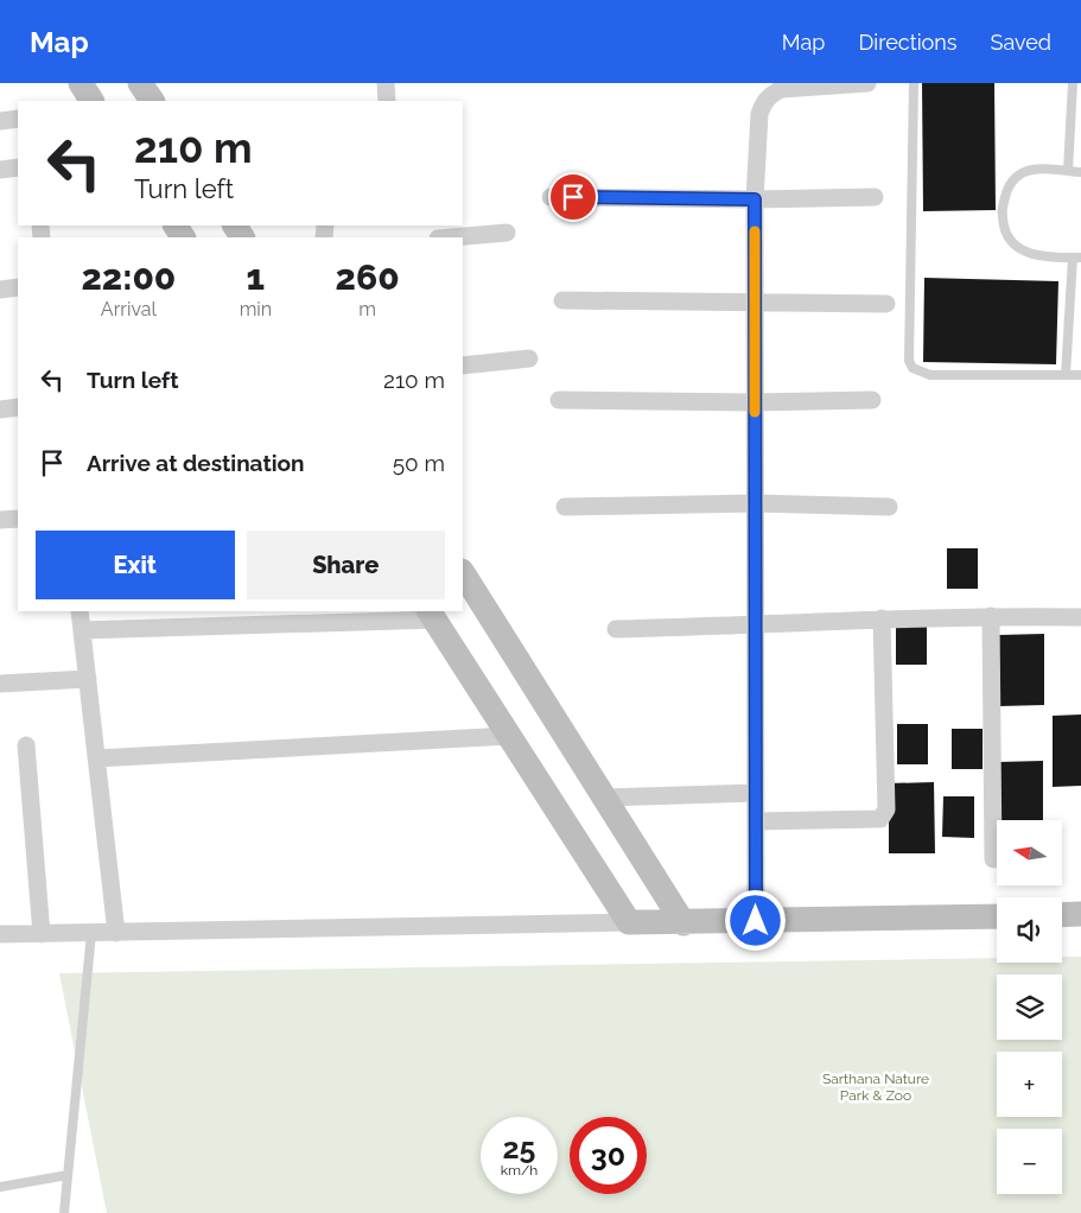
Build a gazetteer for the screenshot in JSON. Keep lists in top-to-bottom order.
{
  "parks": ["Sarthana Nature Park & Zoo"],
  "north": "left",
  "page": {
    "header": "Map",
    "nav": ["Map", "Directions", "Saved"],
    "turn": ["210 m", "Turn left"],
    "eta": [
      "22:00",
      "Arrival",
      "1",
      "min",
      "260",
      "m"
    ],
    "list": [
      {
        "name": "Turn left",
        "value": "210 m"
      },
      {
        "name": "Arrive at destination",
        "value": "50 m"
      }
    ],
    "buttons": ["Exit", "Share"],
    "map_buttons": ["+", "−"],
    "speed": "25 km/h",
    "limit": "30"
  }
}
